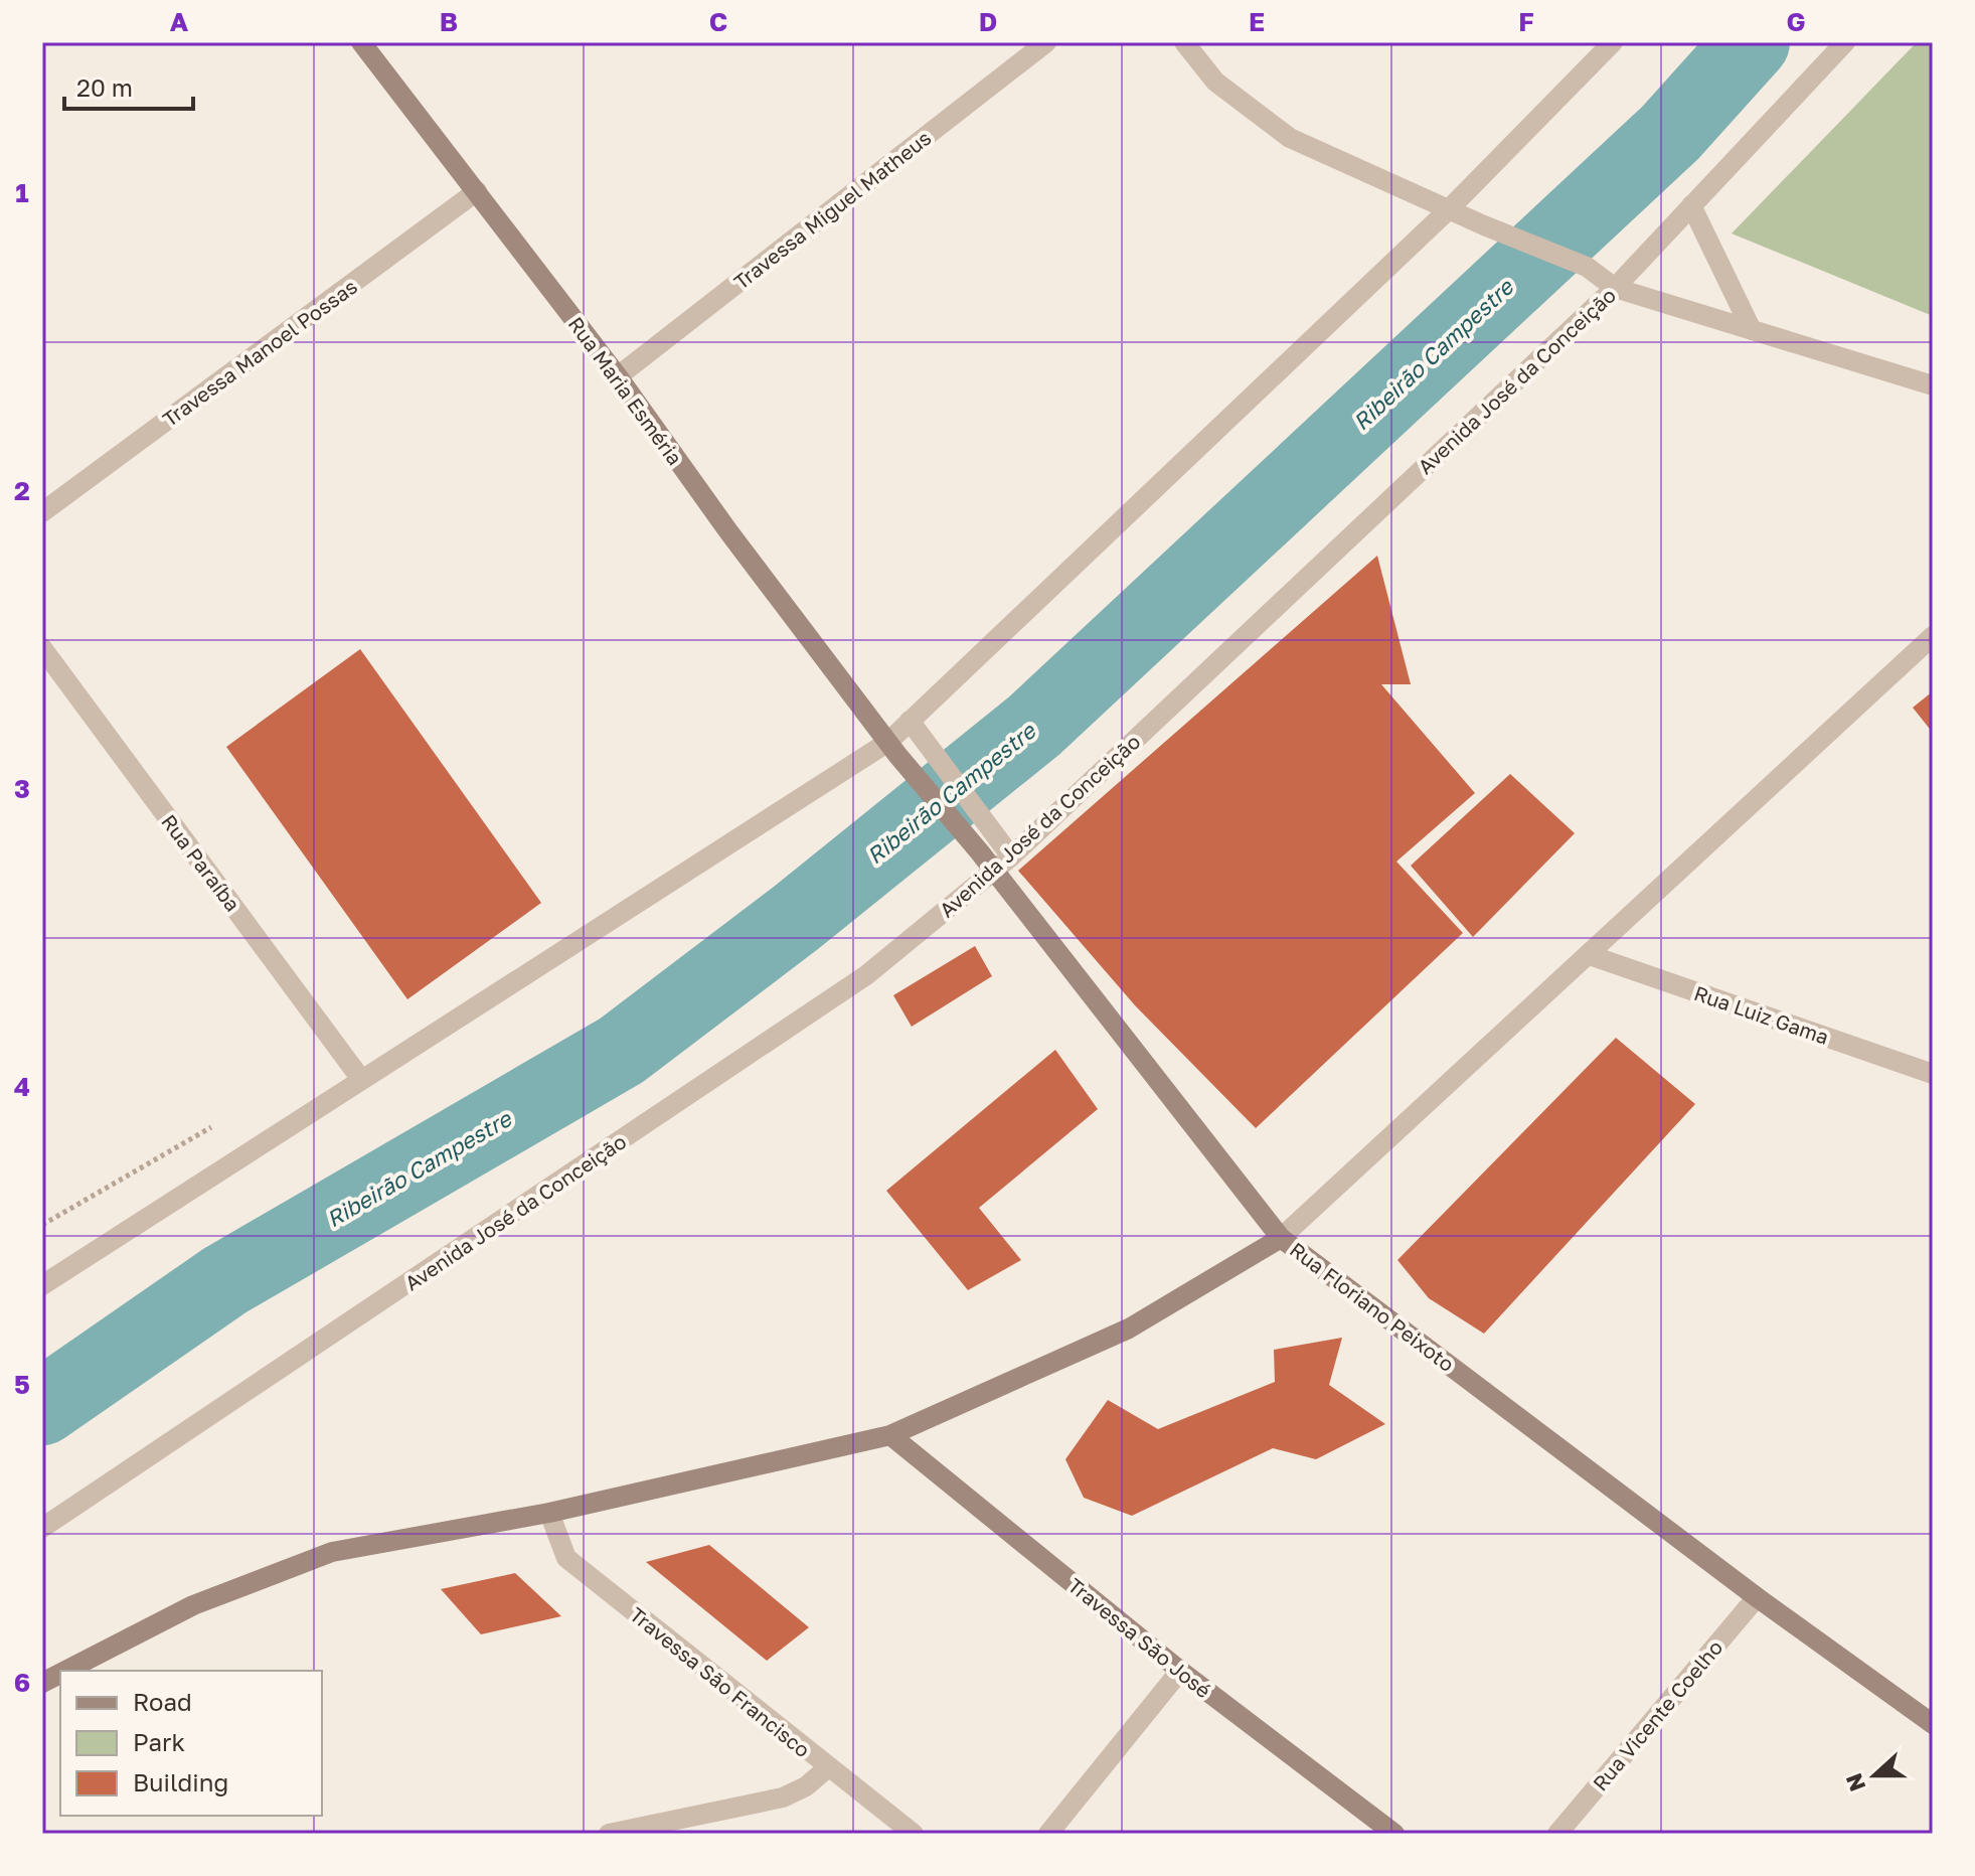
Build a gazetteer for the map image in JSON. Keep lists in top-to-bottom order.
{
  "streets": {
    "main road": ["Rua Maria Esméria", "Rua Floriano Peixoto", "Travessa São José"],
    "street": [
      "Travessa Miguel Matheus",
      "Travessa Manoel Possas",
      "Avenida José da Conceição",
      "Rua Paraíba",
      "Rua Luiz Gama",
      "Travessa São Francisco",
      "Rua Vicente Coelho"
    ]
  },
  "crossings": [
    ["Travessa Miguel Matheus", "Rua Maria Esméria"],
    ["Travessa Manoel Possas", "Rua Maria Esméria"],
    ["Avenida José da Conceição", "Rua Floriano Peixoto"],
    ["Rua Maria Esméria", "Rua Floriano Peixoto"],
    ["Rua Floriano Peixoto", "Rua Vicente Coelho"]
  ],
  "water": ["Ribeirão Campestre"],
  "legend": ["Road", "Park", "Building"],
  "scale_bar": "20 m",
  "north": "left",
  "grid": {
    "columns": [
      "A",
      "B",
      "C",
      "D",
      "E",
      "F",
      "G"
    ],
    "rows": [
      "1",
      "2",
      "3",
      "4",
      "5",
      "6"
    ]
  }
}
